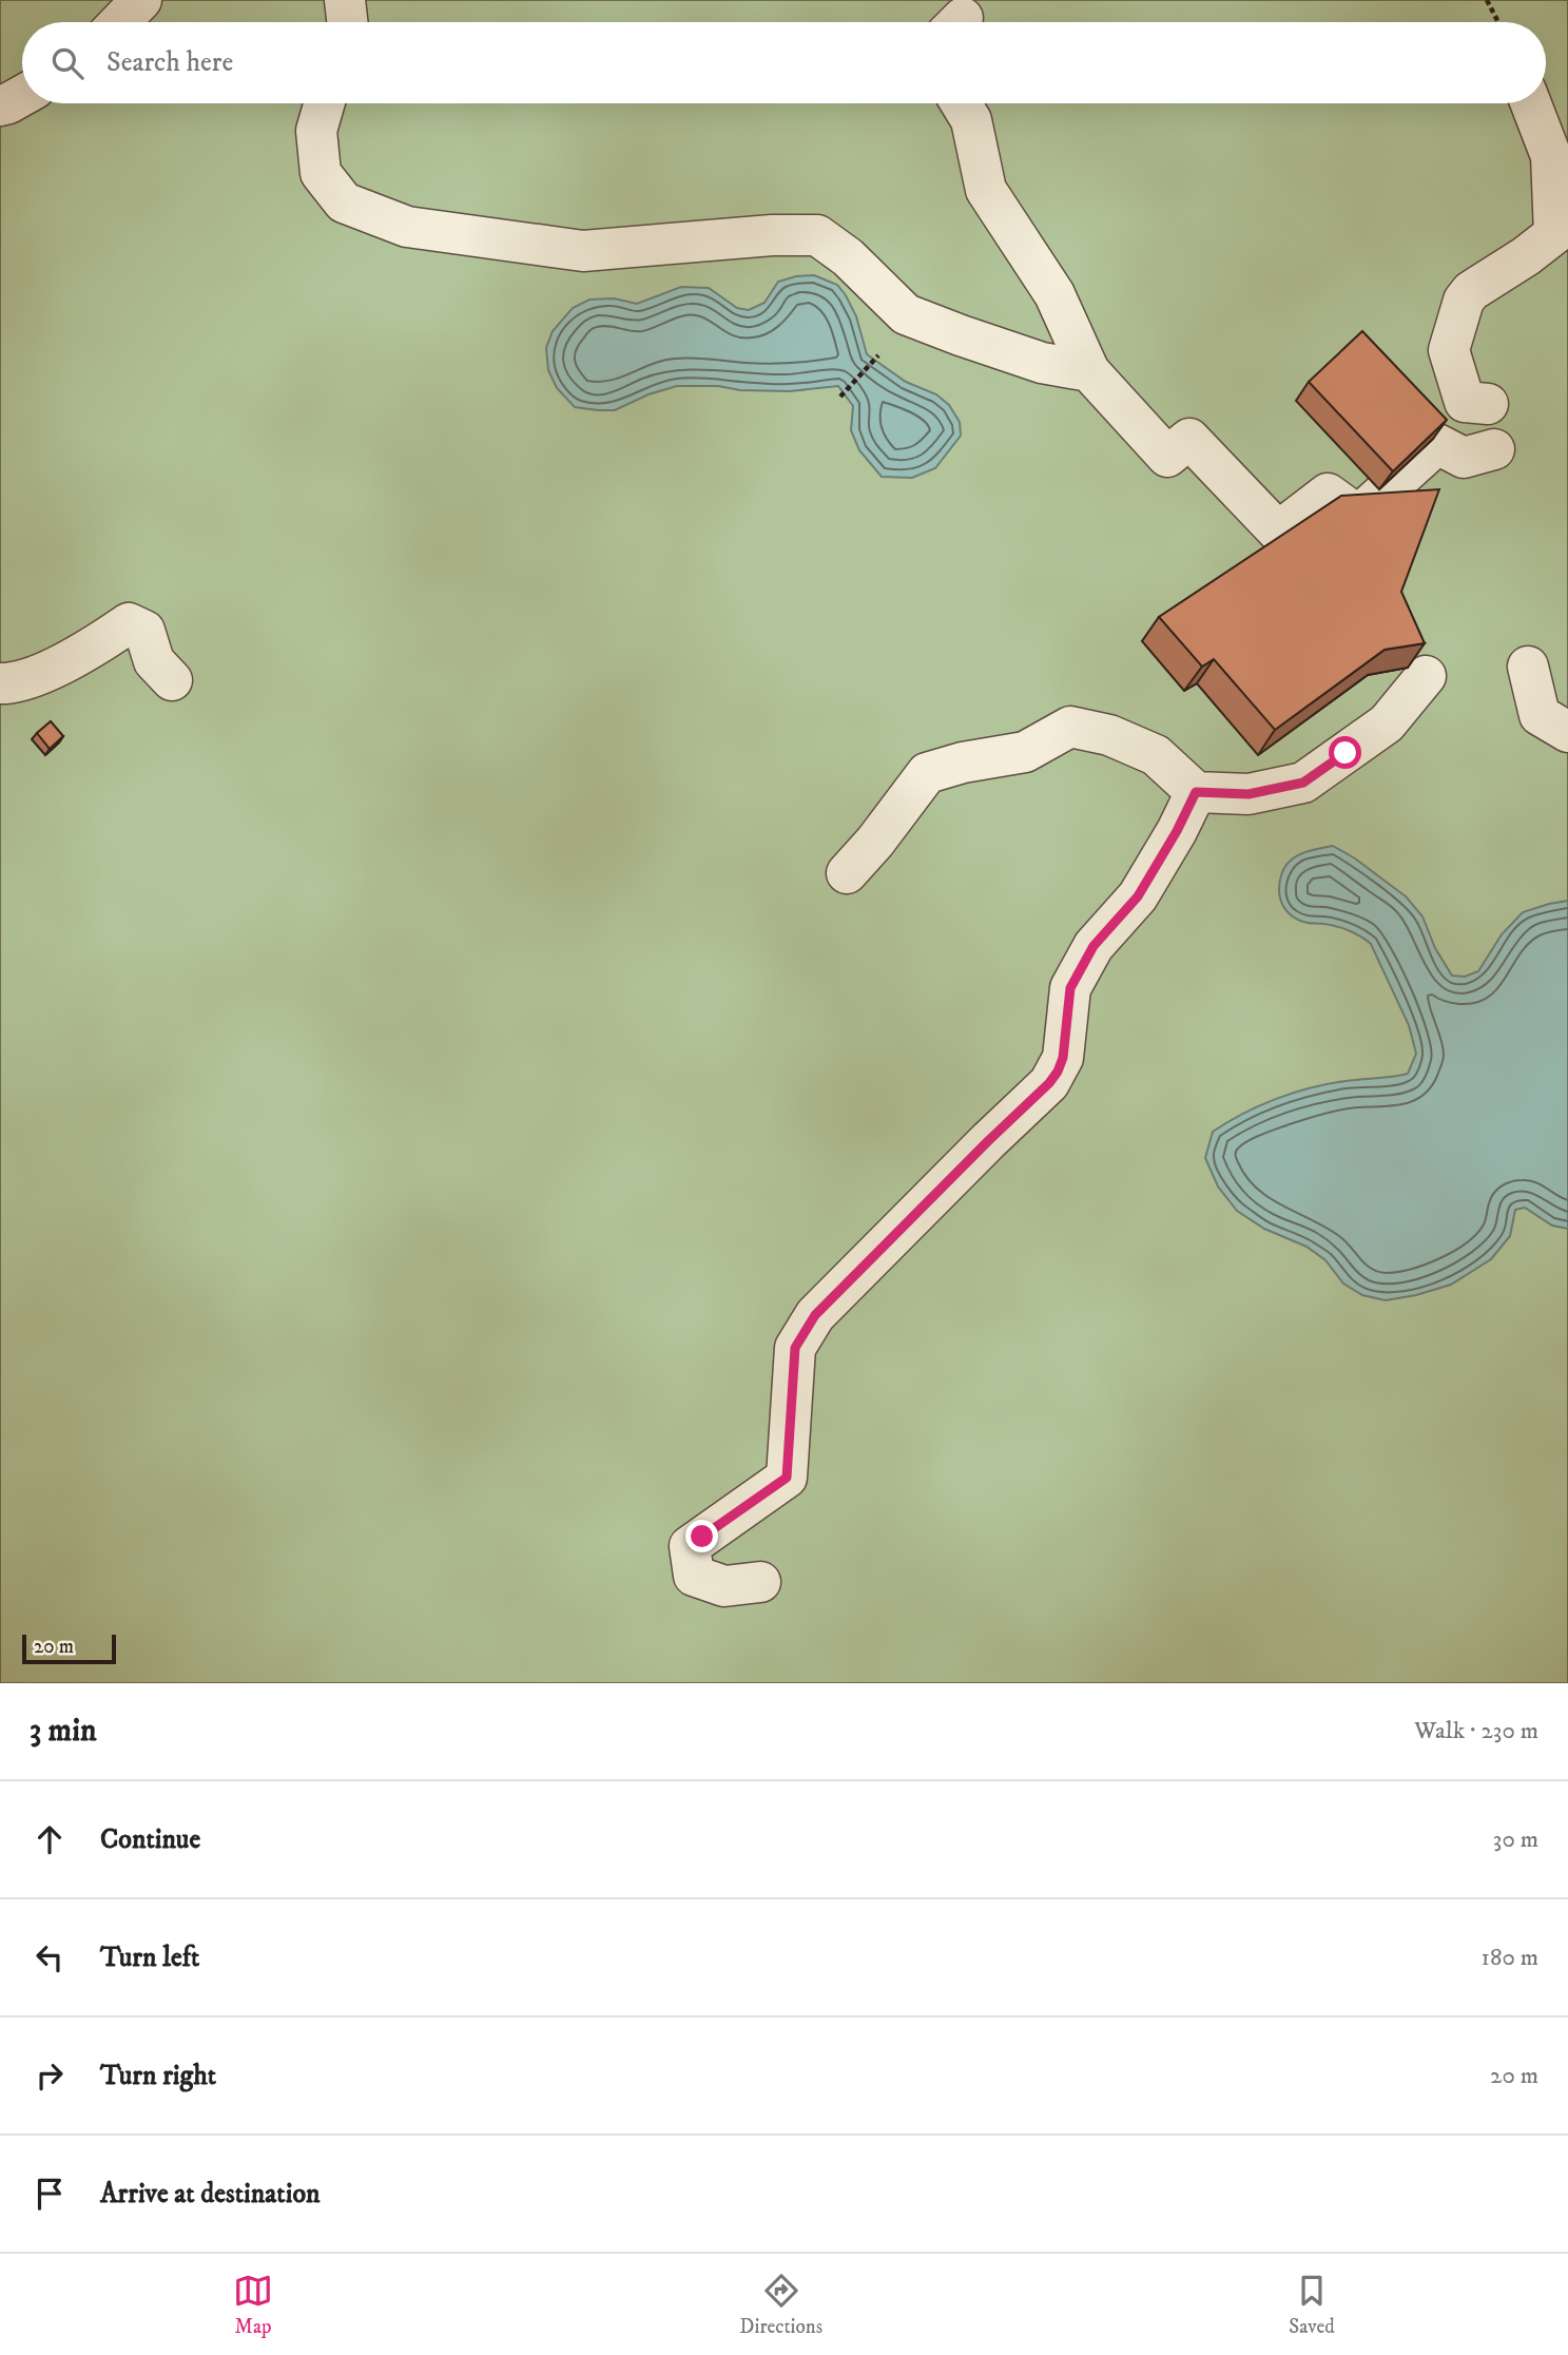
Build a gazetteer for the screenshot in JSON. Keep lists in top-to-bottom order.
{
  "scale_bar": "20 m",
  "page": {
    "search": "Search here",
    "scale": "20 m",
    "heading": ["3 min", "Walk · 230 m"],
    "list": [
      ["Continue", "30 m"],
      ["Turn left", "180 m"],
      ["Turn right", "20 m"],
      "Arrive at destination"
    ],
    "nav": ["Map", "Directions", "Saved"]
  }
}
